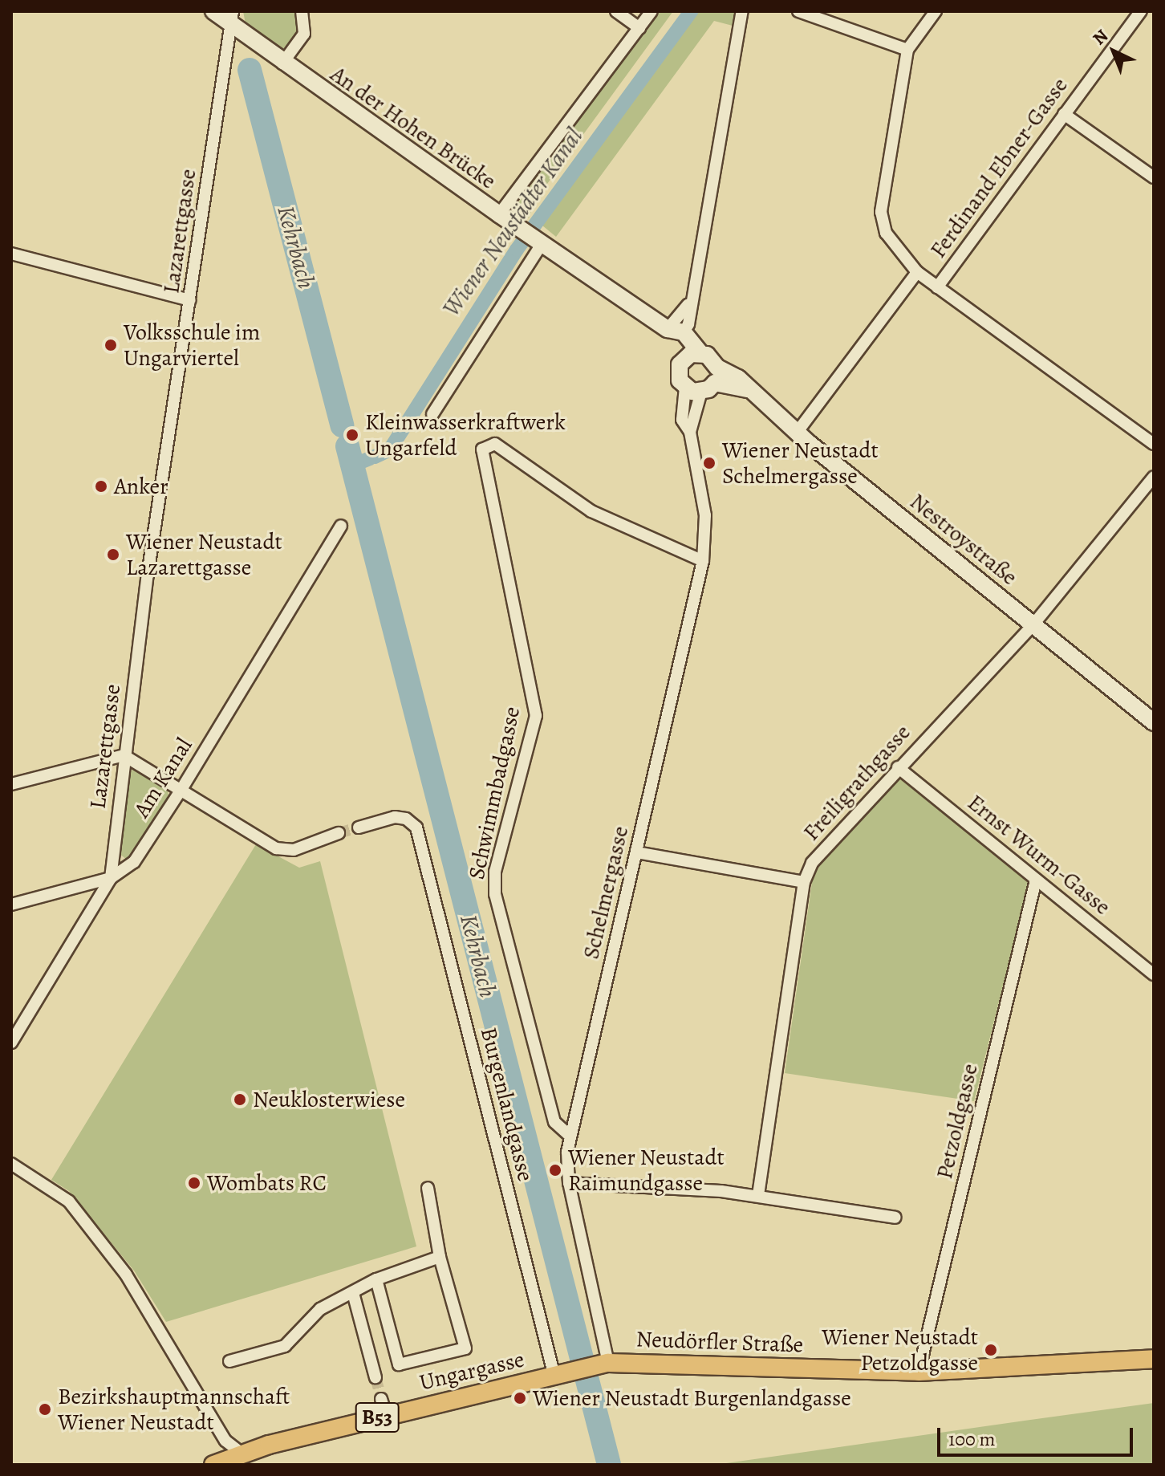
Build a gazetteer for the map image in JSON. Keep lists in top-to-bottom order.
{
  "streets": {
    "main road": ["Neudörfler Straße", "Ungargasse", "B53"],
    "street": [
      "An der Hohen Brücke",
      "Ferdinand Ebner-Gasse",
      "Lazarettgasse",
      "Nestroystraße",
      "Am Kanal",
      "Freiligrathgasse",
      "Schwimmbadgasse",
      "Ernst Wurm-Gasse",
      "Schelmergasse",
      "Burgenlandgasse",
      "Petzoldgasse"
    ]
  },
  "crossings": [
    ["An der Hohen Brücke", "Lazarettgasse"],
    ["An der Hohen Brücke", "Nestroystraße"],
    ["Ferdinand Ebner-Gasse", "Nestroystraße"],
    ["Lazarettgasse", "Am Kanal"],
    ["Nestroystraße", "Freiligrathgasse"],
    ["Nestroystraße", "Schelmergasse"],
    ["Freiligrathgasse", "Ernst Wurm-Gasse"],
    ["Schwimmbadgasse", "Schelmergasse"],
    ["Ernst Wurm-Gasse", "Petzoldgasse"],
    ["Schelmergasse", "Neudörfler Straße"],
    ["Schelmergasse", "Ungargasse"],
    ["Burgenlandgasse", "Ungargasse"],
    ["Petzoldgasse", "Neudörfler Straße"],
    ["Neudörfler Straße", "Ungargasse"]
  ],
  "water": ["Wiener Neustädter Kanal", "Kehrbach"],
  "places": [
    "Volksschule im Ungarviertel",
    "Kleinwasserkraftwerk Ungarfeld",
    "Wiener Neustadt Schelmergasse",
    "Anker",
    "Wiener Neustadt Lazarettgasse",
    "Neuklosterwiese",
    "Wiener Neustadt Raimundgasse",
    "Wombats RC",
    "Wiener Neustadt Petzoldgasse",
    "Wiener Neustadt Burgenlandgasse",
    "Bezirkshauptmannschaft Wiener Neustadt"
  ],
  "scale_bar": "100 m",
  "north": "top left"
}
